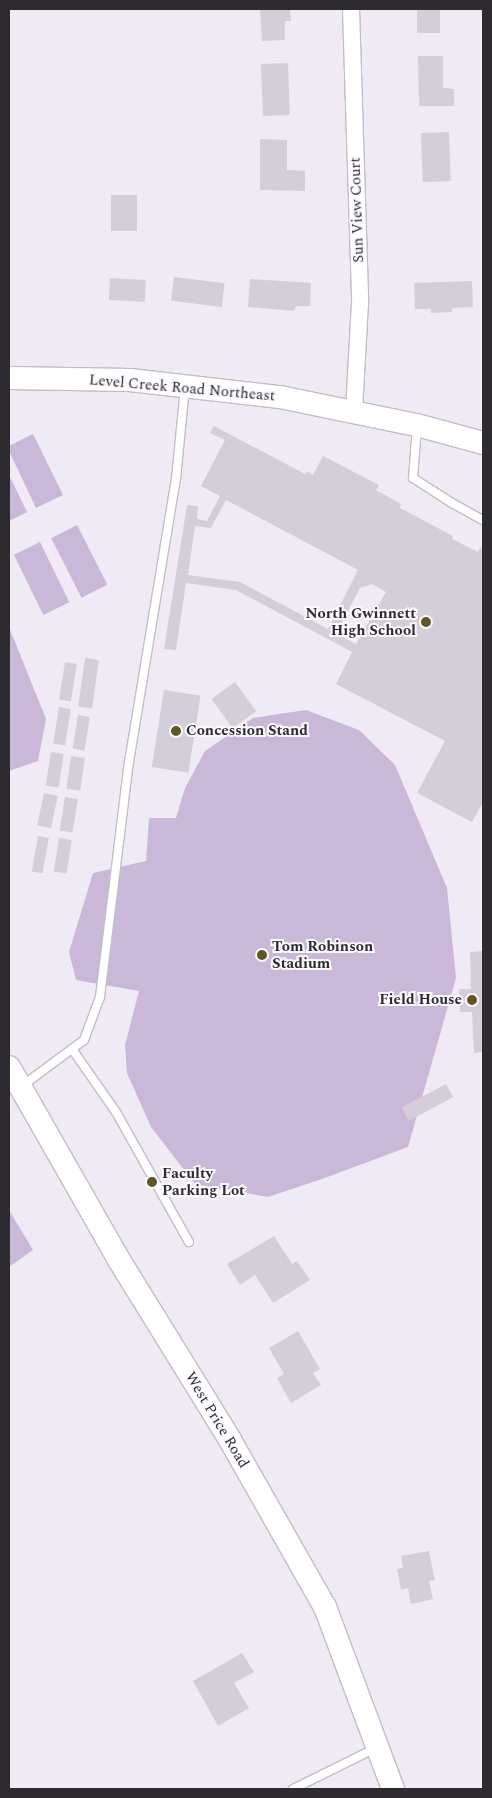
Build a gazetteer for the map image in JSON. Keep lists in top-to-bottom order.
{
  "streets": {
    "street": ["Sun View Court", "Level Creek Road Northeast", "West Price Road"]
  },
  "crossings": [
    ["Sun View Court", "Level Creek Road Northeast"]
  ],
  "places": [
    "North Gwinnett High School",
    "Concession Stand",
    "Tom Robinson Stadium",
    "Field House",
    "Faculty Parking Lot"
  ]
}
